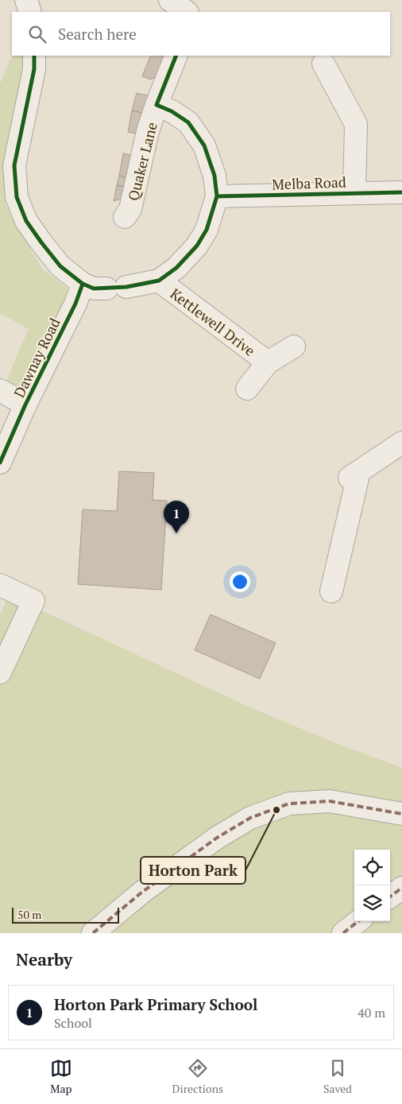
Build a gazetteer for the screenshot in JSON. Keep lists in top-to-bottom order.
{
  "streets": {
    "street": [
      "Quaker Lane",
      "Melba Road",
      "Kettlewell Drive",
      "Dawnay Road"
    ]
  },
  "crossings": [
    ["Quaker Lane", "Melba Road"],
    ["Quaker Lane", "Kettlewell Drive"],
    ["Quaker Lane", "Dawnay Road"]
  ],
  "places": ["Horton Park"],
  "scale_bar": "50 m",
  "page": {
    "search": "Search here",
    "pins": "1",
    "scale": "50 m",
    "heading": "Nearby",
    "list": [
      {
        "mark": "1",
        "name": "Horton Park Primary School",
        "note": "School",
        "value": "40 m"
      }
    ],
    "nav": ["Map", "Directions", "Saved"]
  }
}
